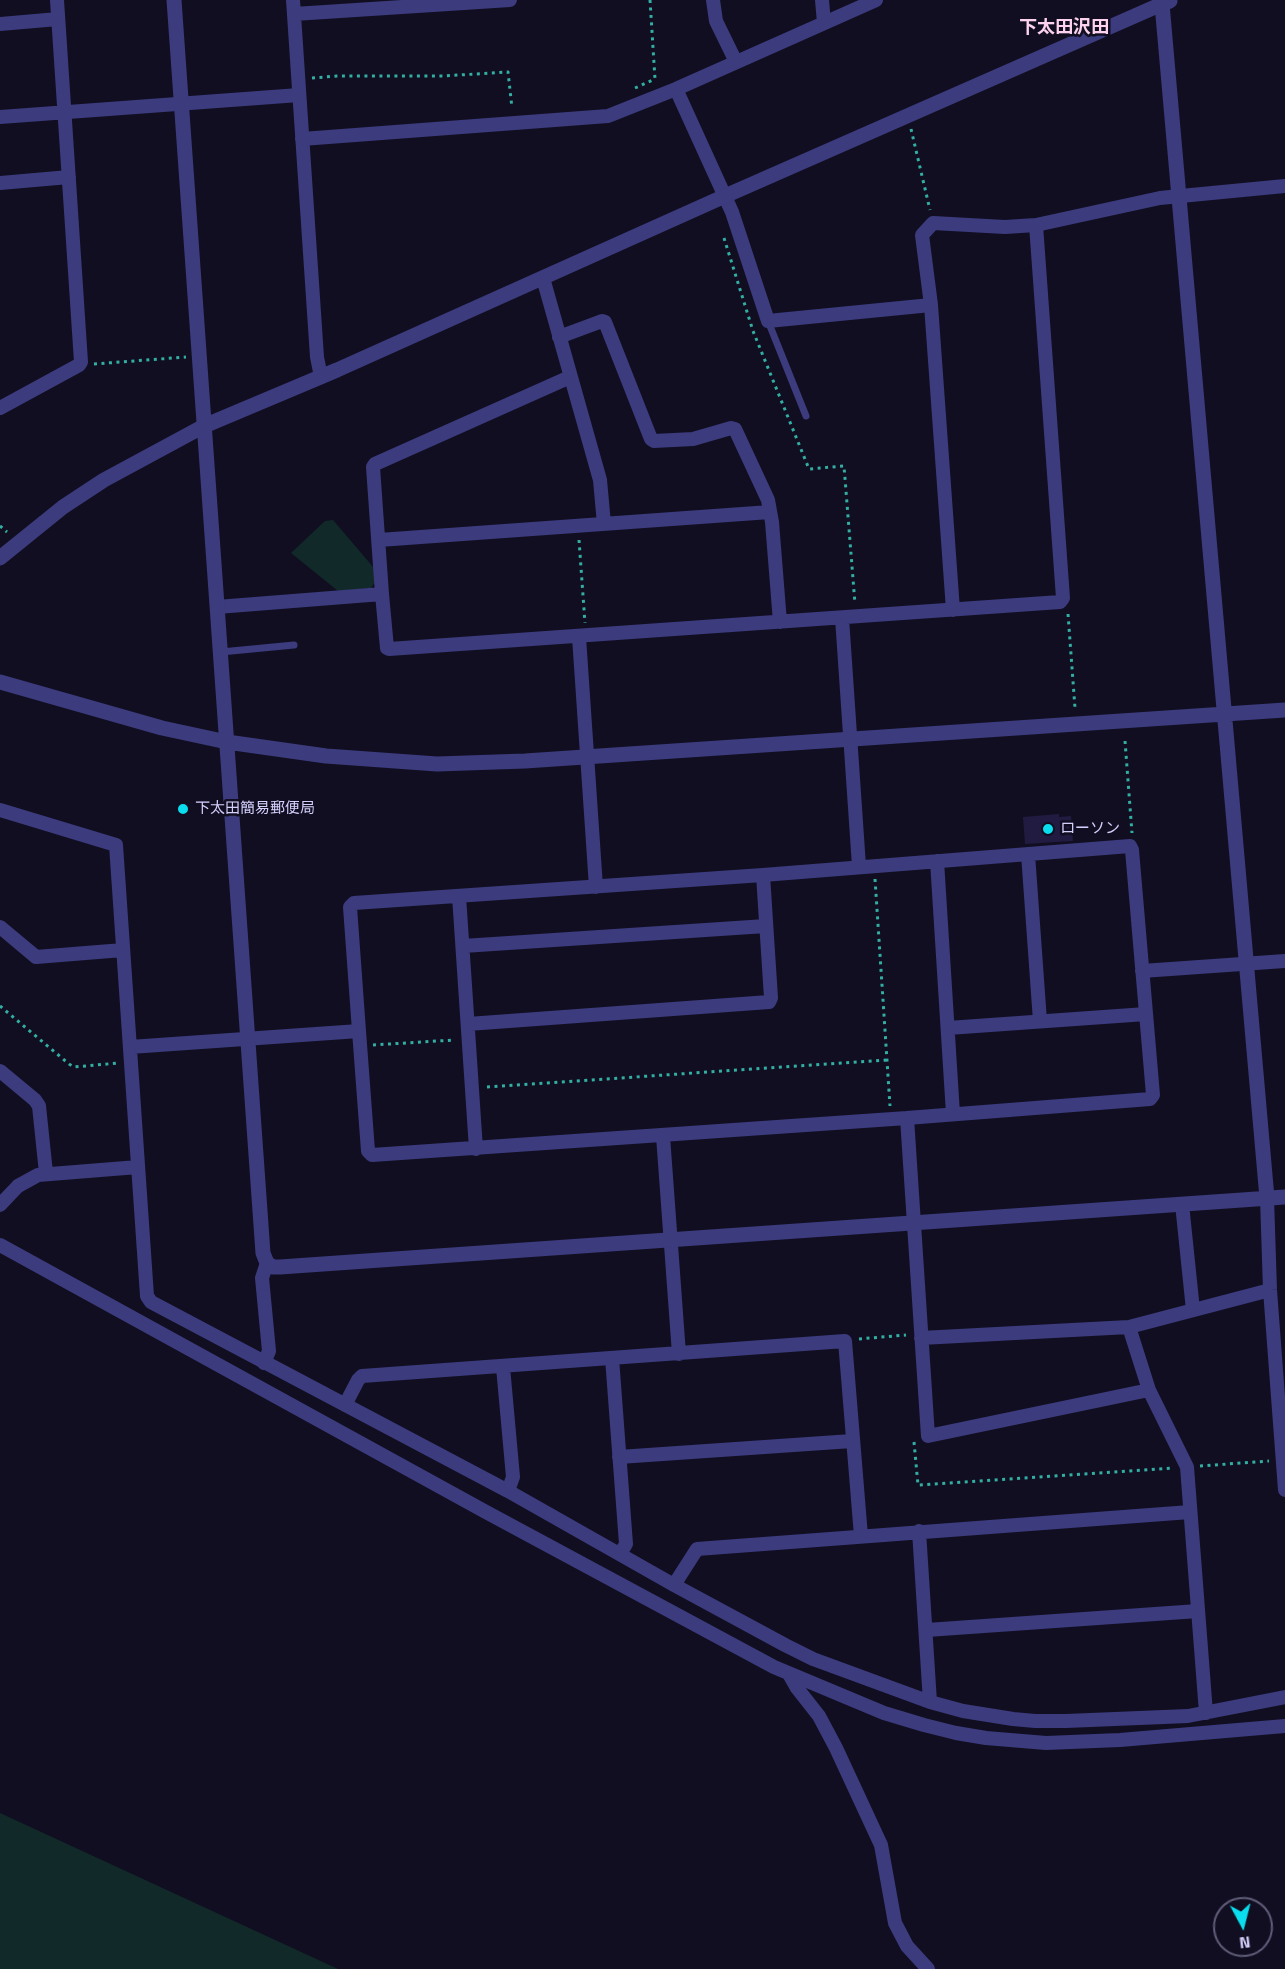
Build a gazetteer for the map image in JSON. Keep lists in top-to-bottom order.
{
  "districts": ["下太田沢田"],
  "places": ["下太田簡易郵便局", "ローソン"],
  "north": "bottom"
}
